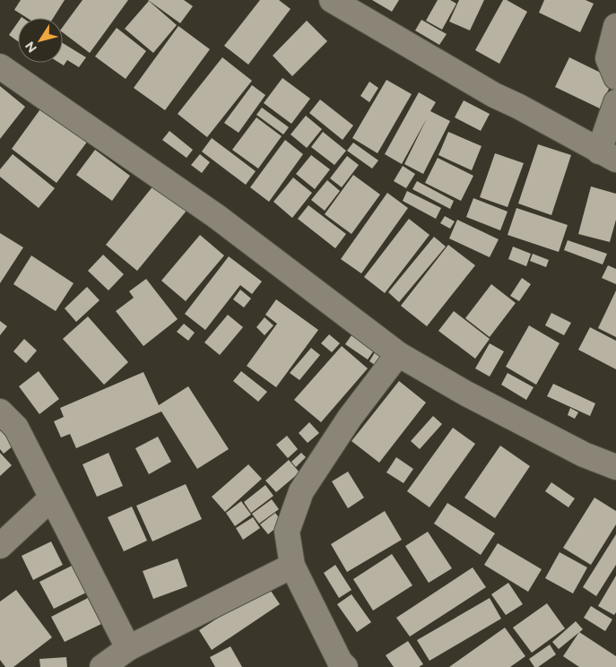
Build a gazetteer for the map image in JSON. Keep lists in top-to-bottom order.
{
  "north": "bottom left"
}
